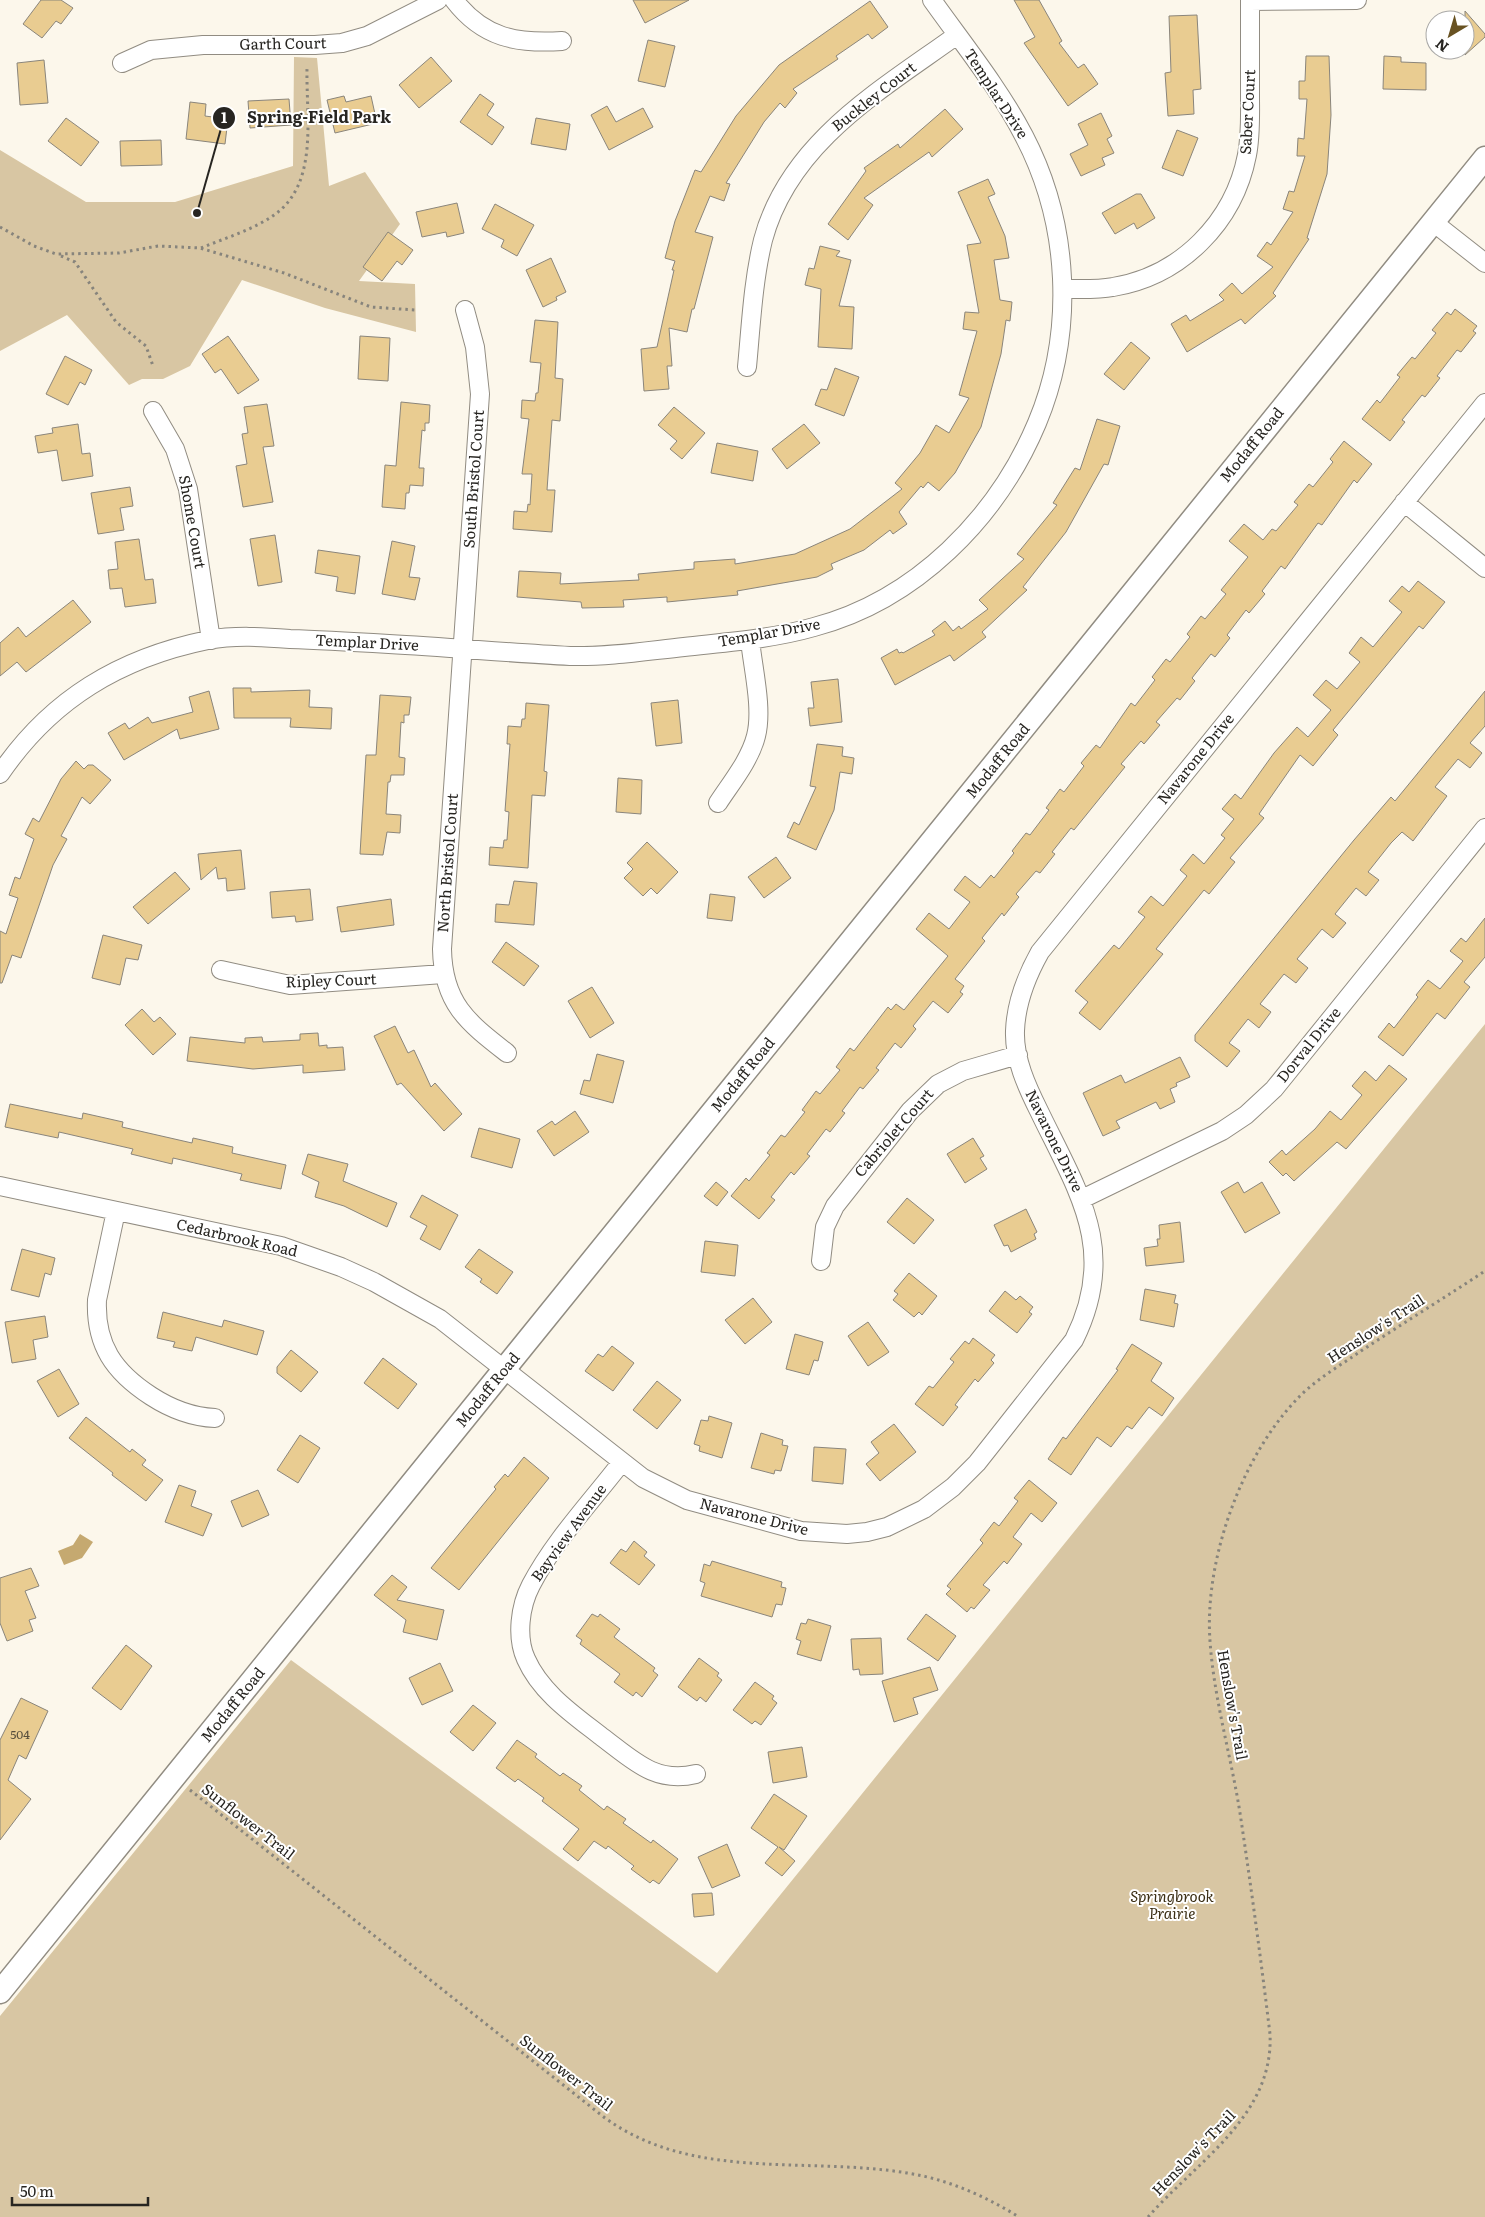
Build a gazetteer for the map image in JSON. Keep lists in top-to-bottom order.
{
  "streets": {
    "street": [
      "Garth Court",
      "Templar Drive",
      "Buckley Court",
      "Saber Court",
      "Modaff Road",
      "South Bristol Court",
      "Shome Court",
      "Navarone Drive",
      "North Bristol Court",
      "Ripley Court",
      "Dorval Drive",
      "Cabriolet Court",
      "Cedarbrook Road",
      "Bayview Avenue"
    ],
    "path": ["Henslow's Trail", "Sunflower Trail"]
  },
  "crossings": [
    ["Templar Drive", "Buckley Court"],
    ["Templar Drive", "Saber Court"],
    ["Templar Drive", "South Bristol Court"],
    ["Templar Drive", "Shome Court"],
    ["Templar Drive", "North Bristol Court"],
    ["Modaff Road", "Navarone Drive"],
    ["Modaff Road", "Cedarbrook Road"],
    ["Modaff Road", "Sunflower Trail"],
    ["South Bristol Court", "North Bristol Court"],
    ["Navarone Drive", "Dorval Drive"],
    ["Navarone Drive", "Cabriolet Court"],
    ["Navarone Drive", "Cedarbrook Road"],
    ["Navarone Drive", "Bayview Avenue"],
    ["North Bristol Court", "Ripley Court"]
  ],
  "parks": ["Springbrook Prairie"],
  "places": ["Spring-Field Park"],
  "house_numbers": ["504"],
  "scale_bar": "50 m",
  "north": "bottom left"
}
